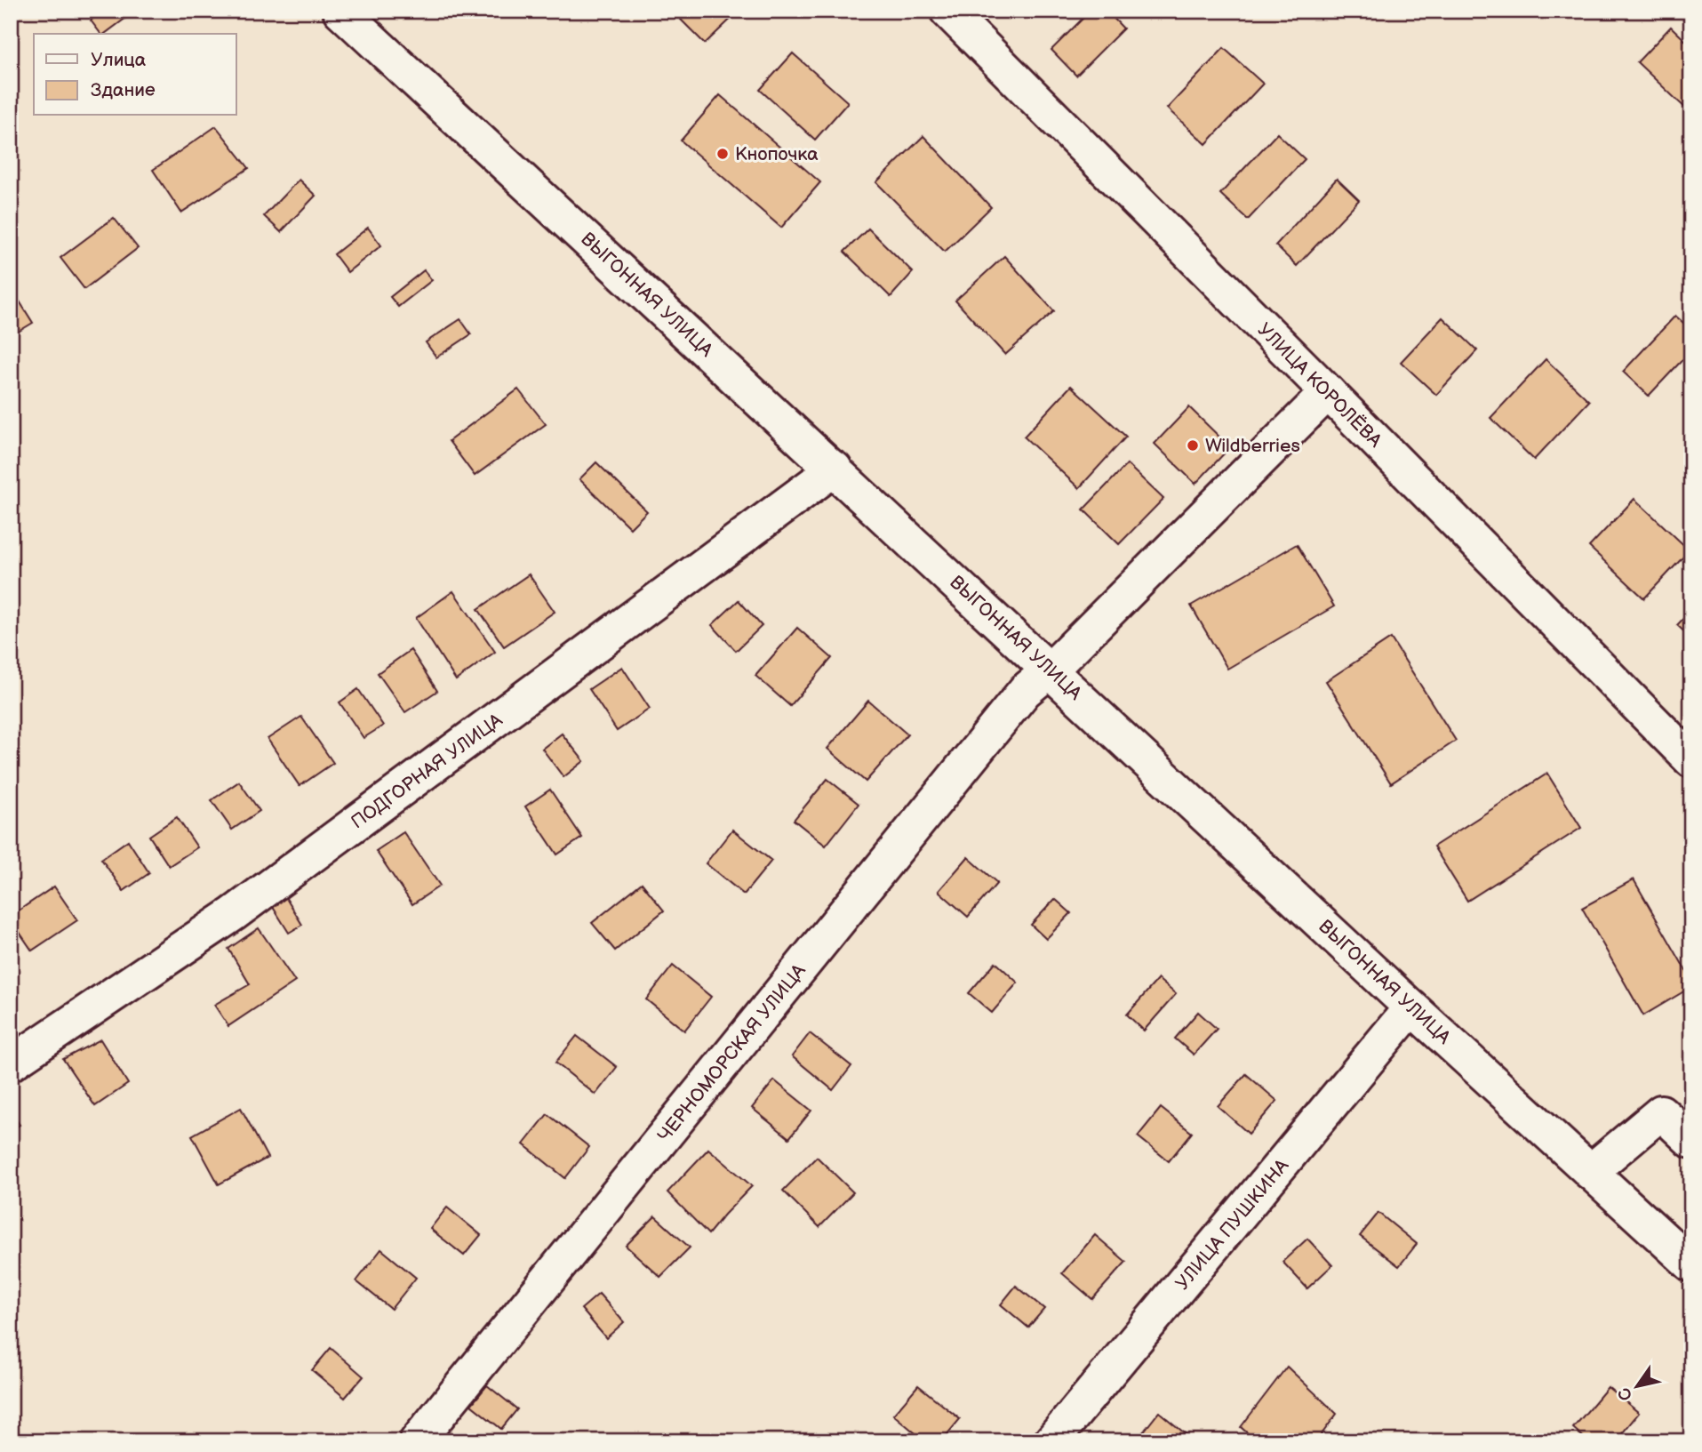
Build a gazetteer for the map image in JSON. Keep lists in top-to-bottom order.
{
  "streets": {
    "street": [
      "ВЫГОННАЯ УЛИЦА",
      "УЛИЦА КОРОЛЁВА",
      "ПОДГОРНАЯ УЛИЦА",
      "ЧЕРНОМОРСКАЯ УЛИЦА",
      "УЛИЦА ПУШКИНА"
    ]
  },
  "crossings": [
    ["ВЫГОННАЯ УЛИЦА", "ПОДГОРНАЯ УЛИЦА"],
    ["ВЫГОННАЯ УЛИЦА", "ЧЕРНОМОРСКАЯ УЛИЦА"],
    ["ВЫГОННАЯ УЛИЦА", "УЛИЦА ПУШКИНА"],
    ["УЛИЦА КОРОЛЁВА", "ЧЕРНОМОРСКАЯ УЛИЦА"]
  ],
  "places": ["Кнопочка", "Wildberries"],
  "legend": ["Улица", "Здание"],
  "north": "bottom left"
}
